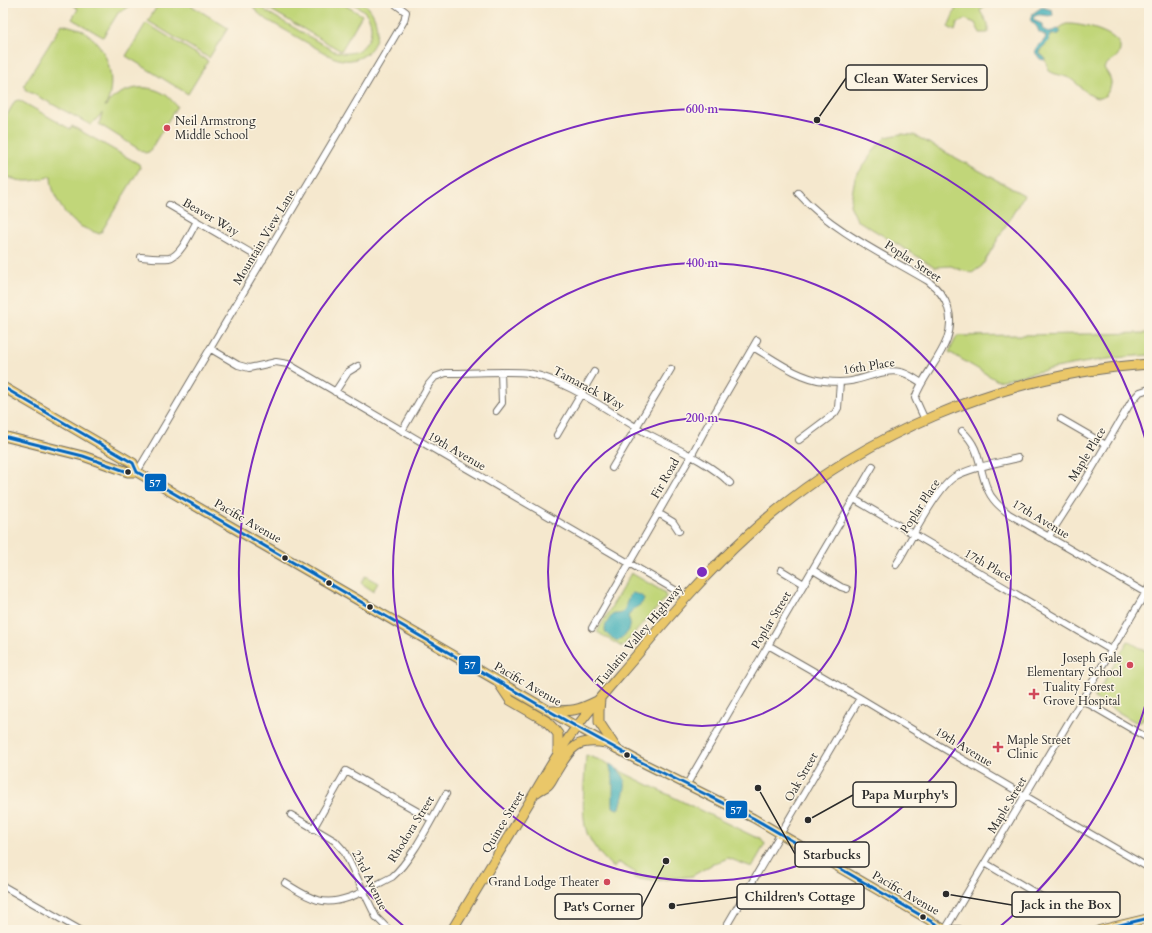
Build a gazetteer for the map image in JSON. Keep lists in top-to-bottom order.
{
  "streets": {
    "highway": ["Pacific Avenue", "Tualatin Valley Highway", "Quince Street"],
    "street": [
      "Beaver Way",
      "Mountain View Lane",
      "Poplar Street",
      "16th Place",
      "Tamarack Way",
      "19th Avenue",
      "Maple Place",
      "Fir Road",
      "Poplar Place",
      "17th Avenue",
      "17th Place",
      "Oak Street",
      "Maple Street",
      "Rhodora Street",
      "23rd Avenue"
    ]
  },
  "crossings": [
    ["Beaver Way", "Mountain View Lane"],
    ["Mountain View Lane", "19th Avenue"],
    ["Mountain View Lane", "Pacific Avenue"],
    ["Poplar Street", "16th Place"],
    ["Poplar Street", "19th Avenue"],
    ["Poplar Street", "Pacific Avenue"],
    ["Poplar Street", "17th Place"],
    ["Poplar Street", "Tualatin Valley Highway"],
    ["16th Place", "Fir Road"],
    ["Tamarack Way", "19th Avenue"],
    ["Tamarack Way", "Fir Road"],
    ["19th Avenue", "Fir Road"],
    ["19th Avenue", "Tualatin Valley Highway"],
    ["19th Avenue", "Oak Street"],
    ["19th Avenue", "Maple Street"],
    ["Maple Place", "17th Avenue"],
    ["Poplar Place", "17th Avenue"],
    ["Poplar Place", "17th Place"],
    ["17th Avenue", "Maple Street"],
    ["Pacific Avenue", "Tualatin Valley Highway"],
    ["Pacific Avenue", "Oak Street"],
    ["Pacific Avenue", "Maple Street"],
    ["Pacific Avenue", "Quince Street"],
    ["17th Place", "Maple Street"],
    ["Tualatin Valley Highway", "Quince Street"],
    ["Rhodora Street", "23rd Avenue"]
  ],
  "places": {
    "other": [
      "Clean Water Services",
      "Neil Armstrong Middle School",
      "Joseph Gale Elementary School",
      "Starbucks",
      "Papa Murphy's",
      "Pat's Corner",
      "Grand Lodge Theater",
      "Jack in the Box",
      "Children's Cottage"
    ],
    "health": ["Tuality Forest Grove Hospital", "Maple Street Clinic"]
  },
  "lines": ["transit line 57"],
  "rings": ["600 m", "400 m", "200 m"]
}
